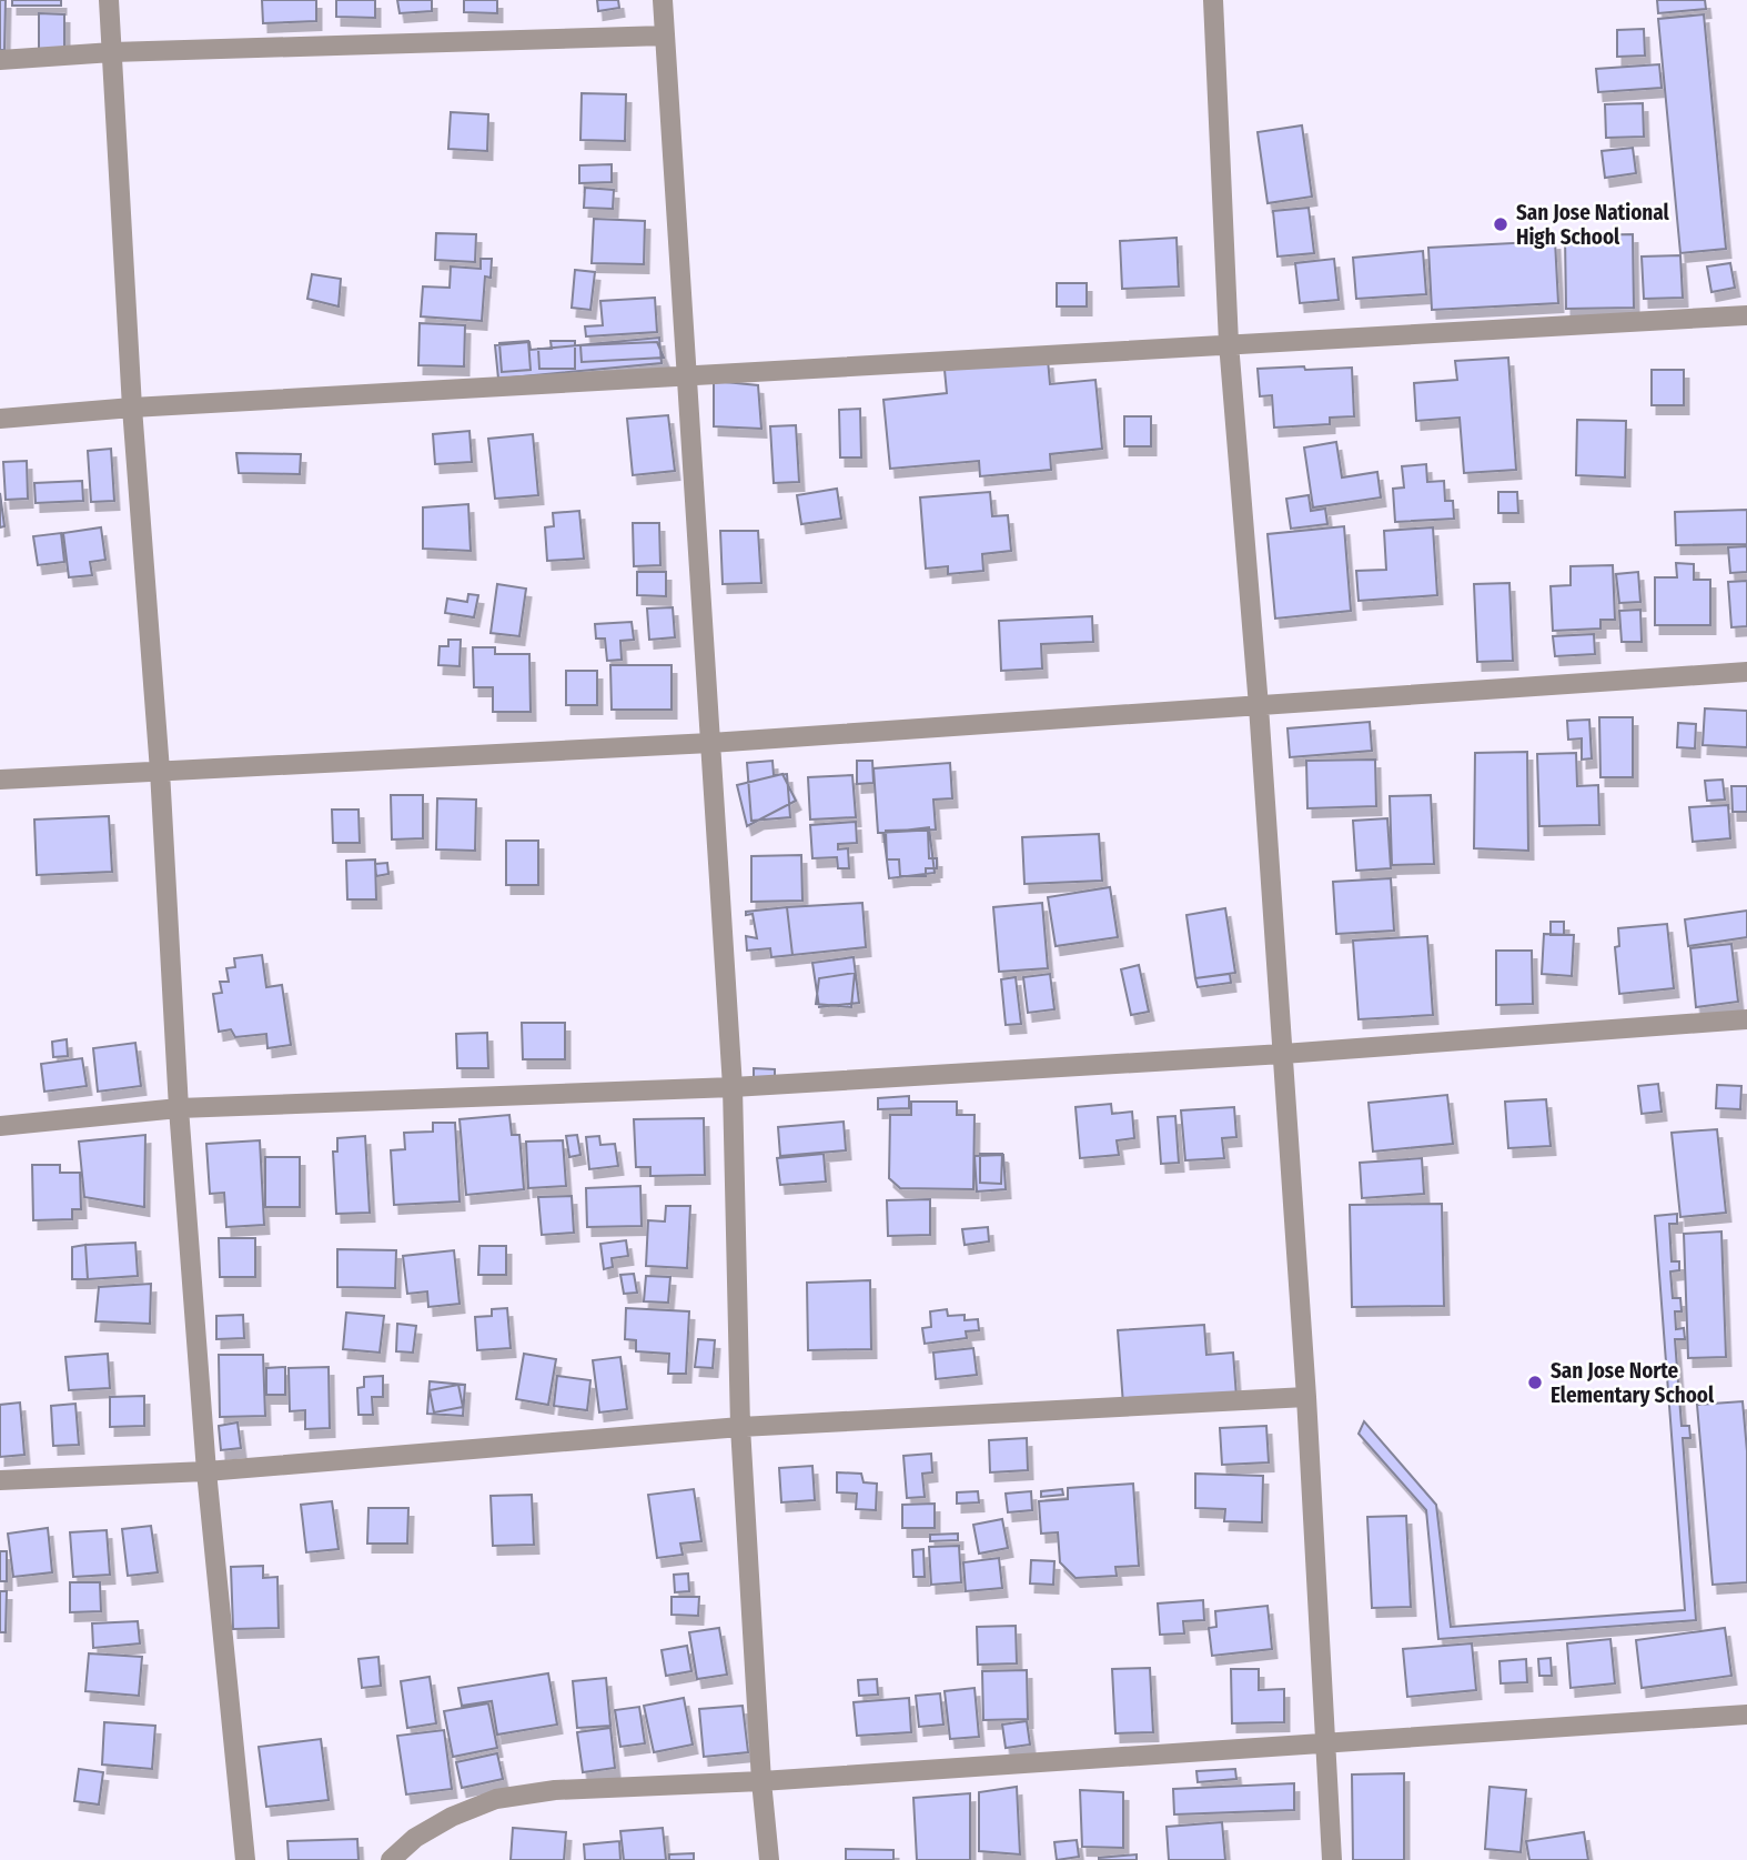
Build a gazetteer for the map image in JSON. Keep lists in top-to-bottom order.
{
  "places": ["San Jose National High School", "San Jose Norte Elementary School"]
}
